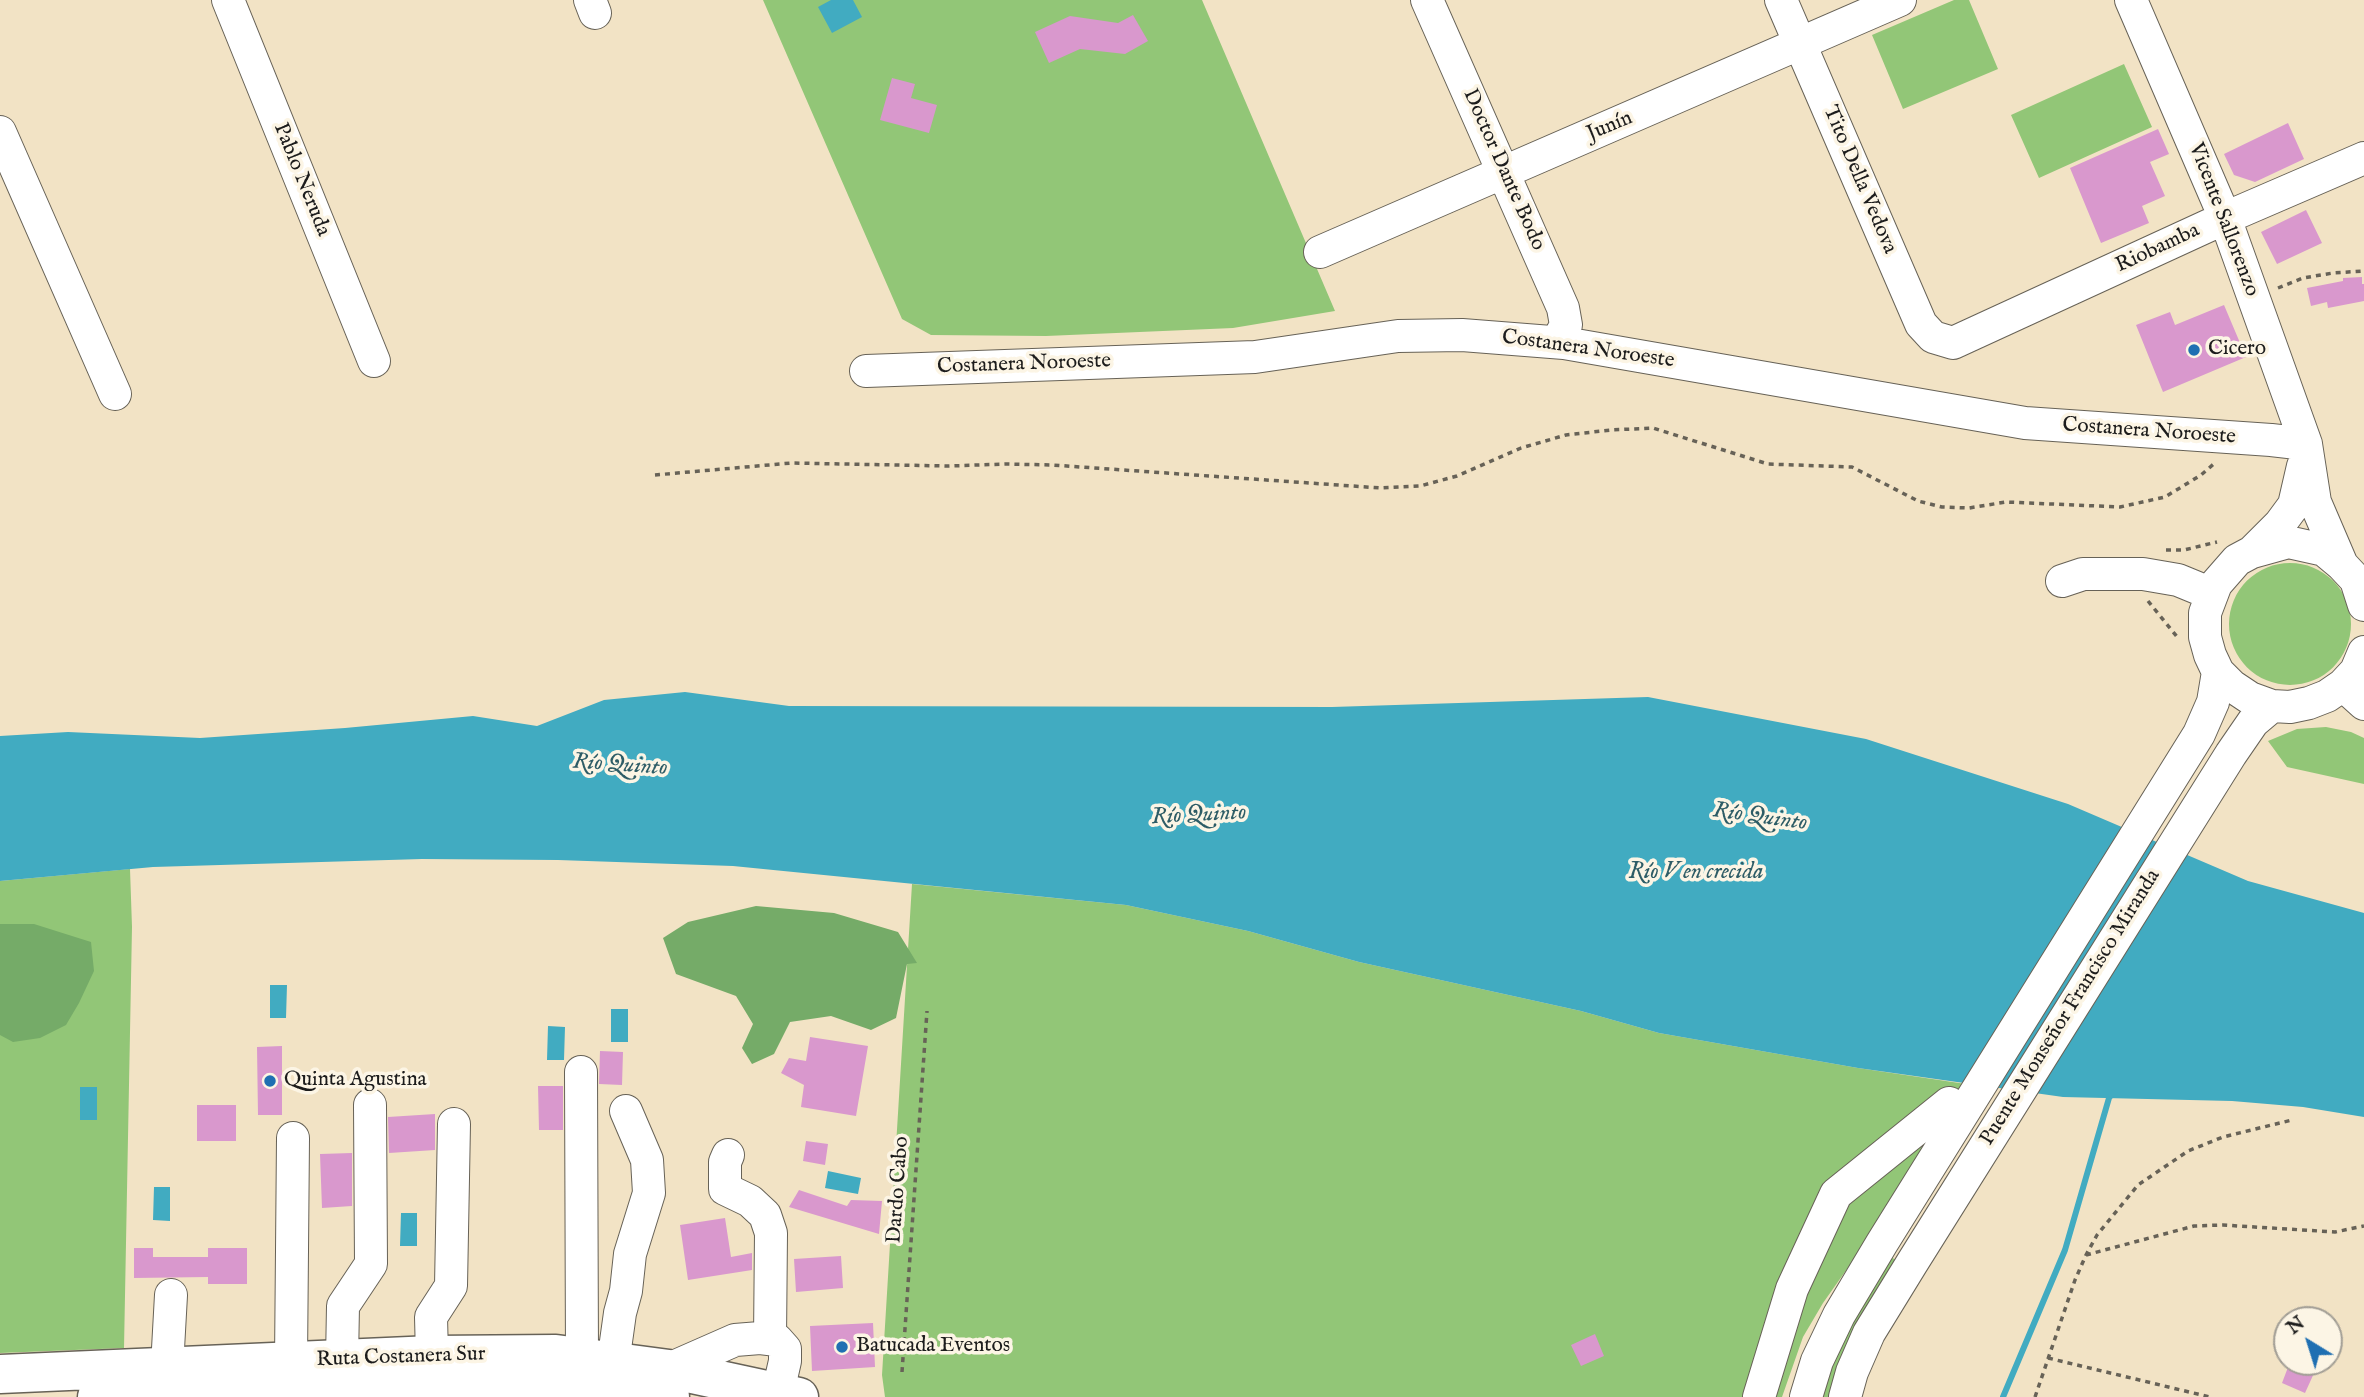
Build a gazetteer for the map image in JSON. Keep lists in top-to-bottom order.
{
  "streets": {
    "main road": ["Ruta Costanera Sur"],
    "street": [
      "Junín",
      "Doctor Dante Bodo",
      "Pablo Neruda",
      "Tito Della Vedova",
      "Vicente Sallorenzo",
      "Riobamba",
      "Costanera Noroeste",
      "Puente Monseñor Francisco Miranda"
    ],
    "path": ["Dardo Cabo"]
  },
  "crossings": [
    ["Junín", "Doctor Dante Bodo"],
    ["Junín", "Tito Della Vedova"],
    ["Doctor Dante Bodo", "Costanera Noroeste"],
    ["Tito Della Vedova", "Riobamba"],
    ["Vicente Sallorenzo", "Riobamba"],
    ["Vicente Sallorenzo", "Costanera Noroeste"]
  ],
  "water": ["Río Quinto", "Río V en crecida"],
  "places": ["Cicero", "Quinta Agustina", "Batucada Eventos"],
  "north": "top left"
}
